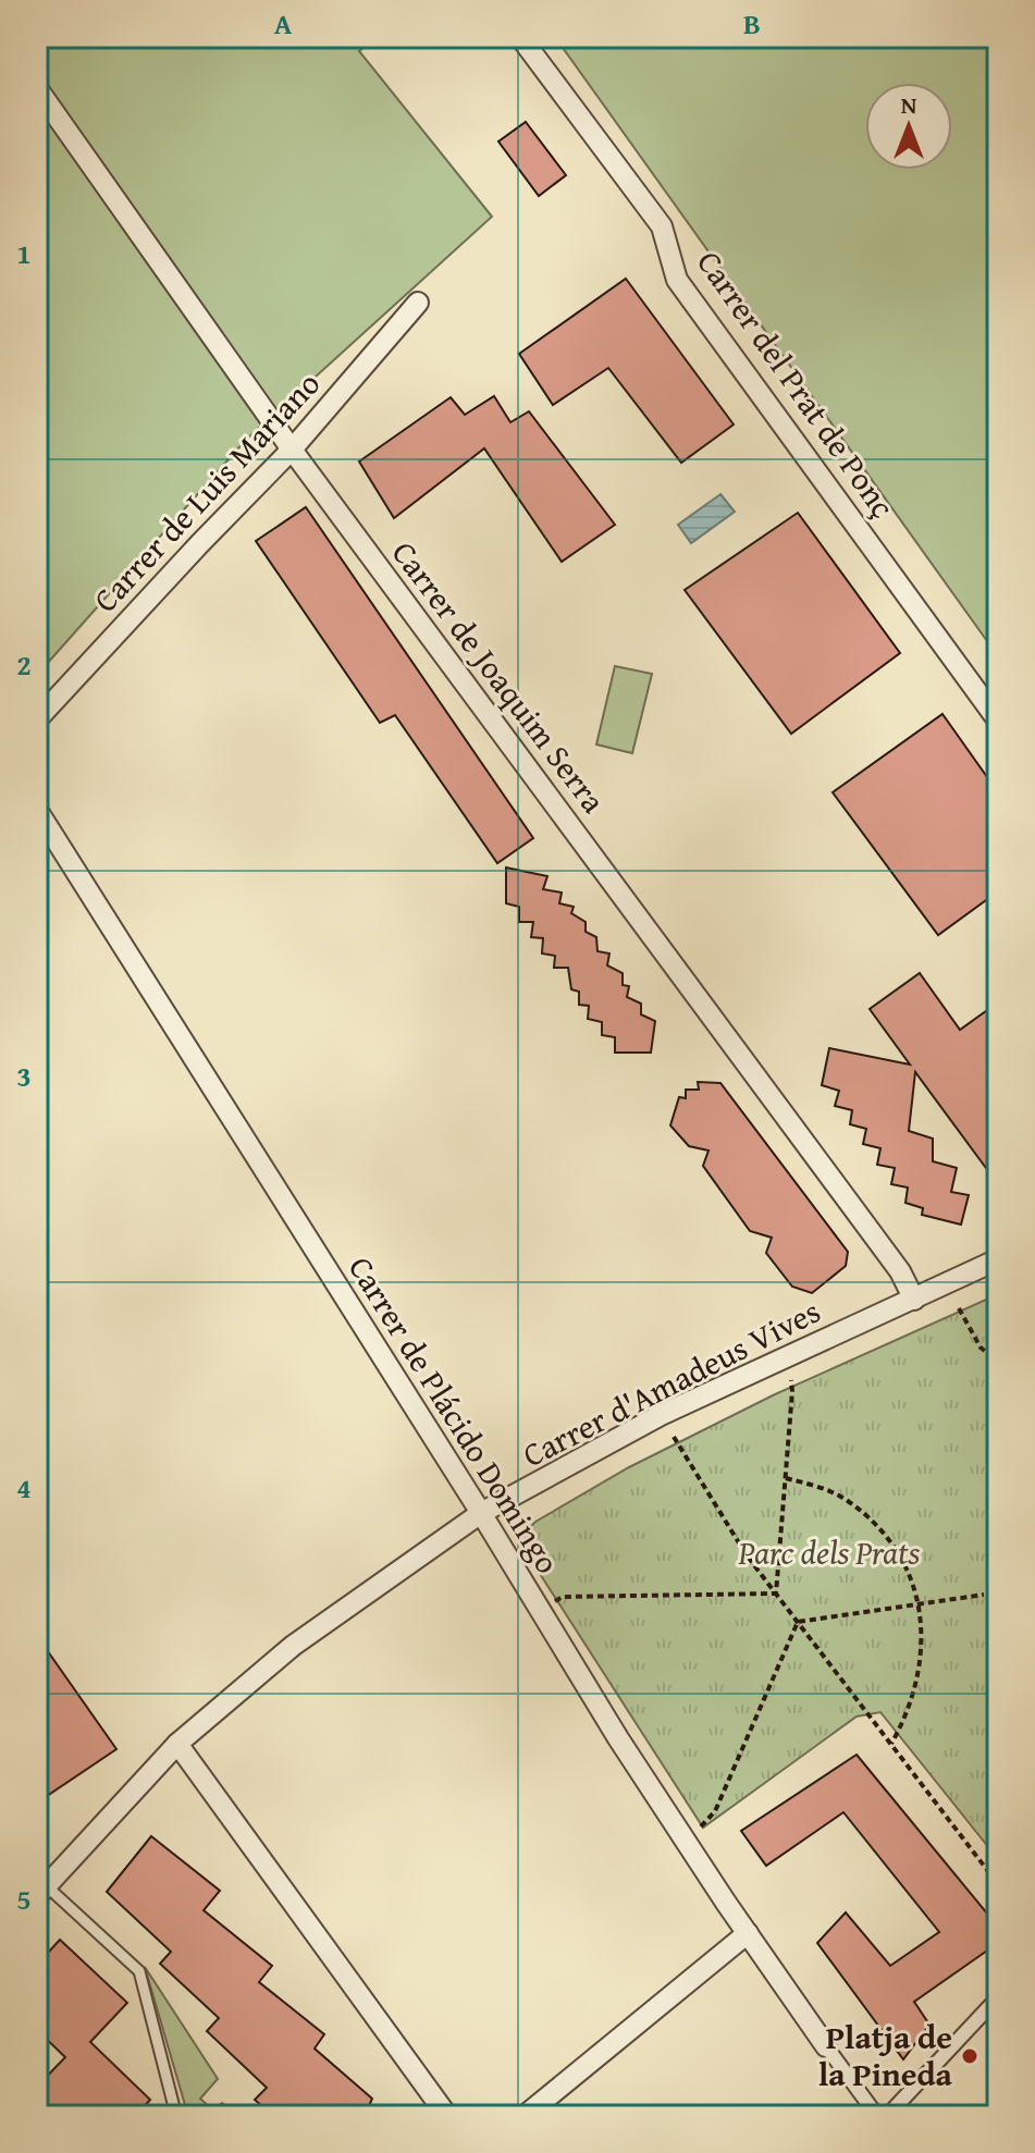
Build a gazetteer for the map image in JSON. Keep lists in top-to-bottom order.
{
  "streets": {
    "street": [
      "Carrer del Prat de Ponç",
      "Carrer de Luis Mariano",
      "Carrer de Joaquim Serra",
      "Carrer d'Amadeus Vives",
      "Carrer de Plácido Domingo"
    ]
  },
  "crossings": [
    ["Carrer de Luis Mariano", "Carrer de Joaquim Serra"],
    ["Carrer de Joaquim Serra", "Carrer d'Amadeus Vives"],
    ["Carrer d'Amadeus Vives", "Carrer de Plácido Domingo"]
  ],
  "parks": ["Parc dels Prats"],
  "places": ["Platja de la Pineda"],
  "north": "top",
  "grid": {
    "columns": ["A", "B"],
    "rows": [
      "1",
      "2",
      "3",
      "4",
      "5"
    ]
  }
}
